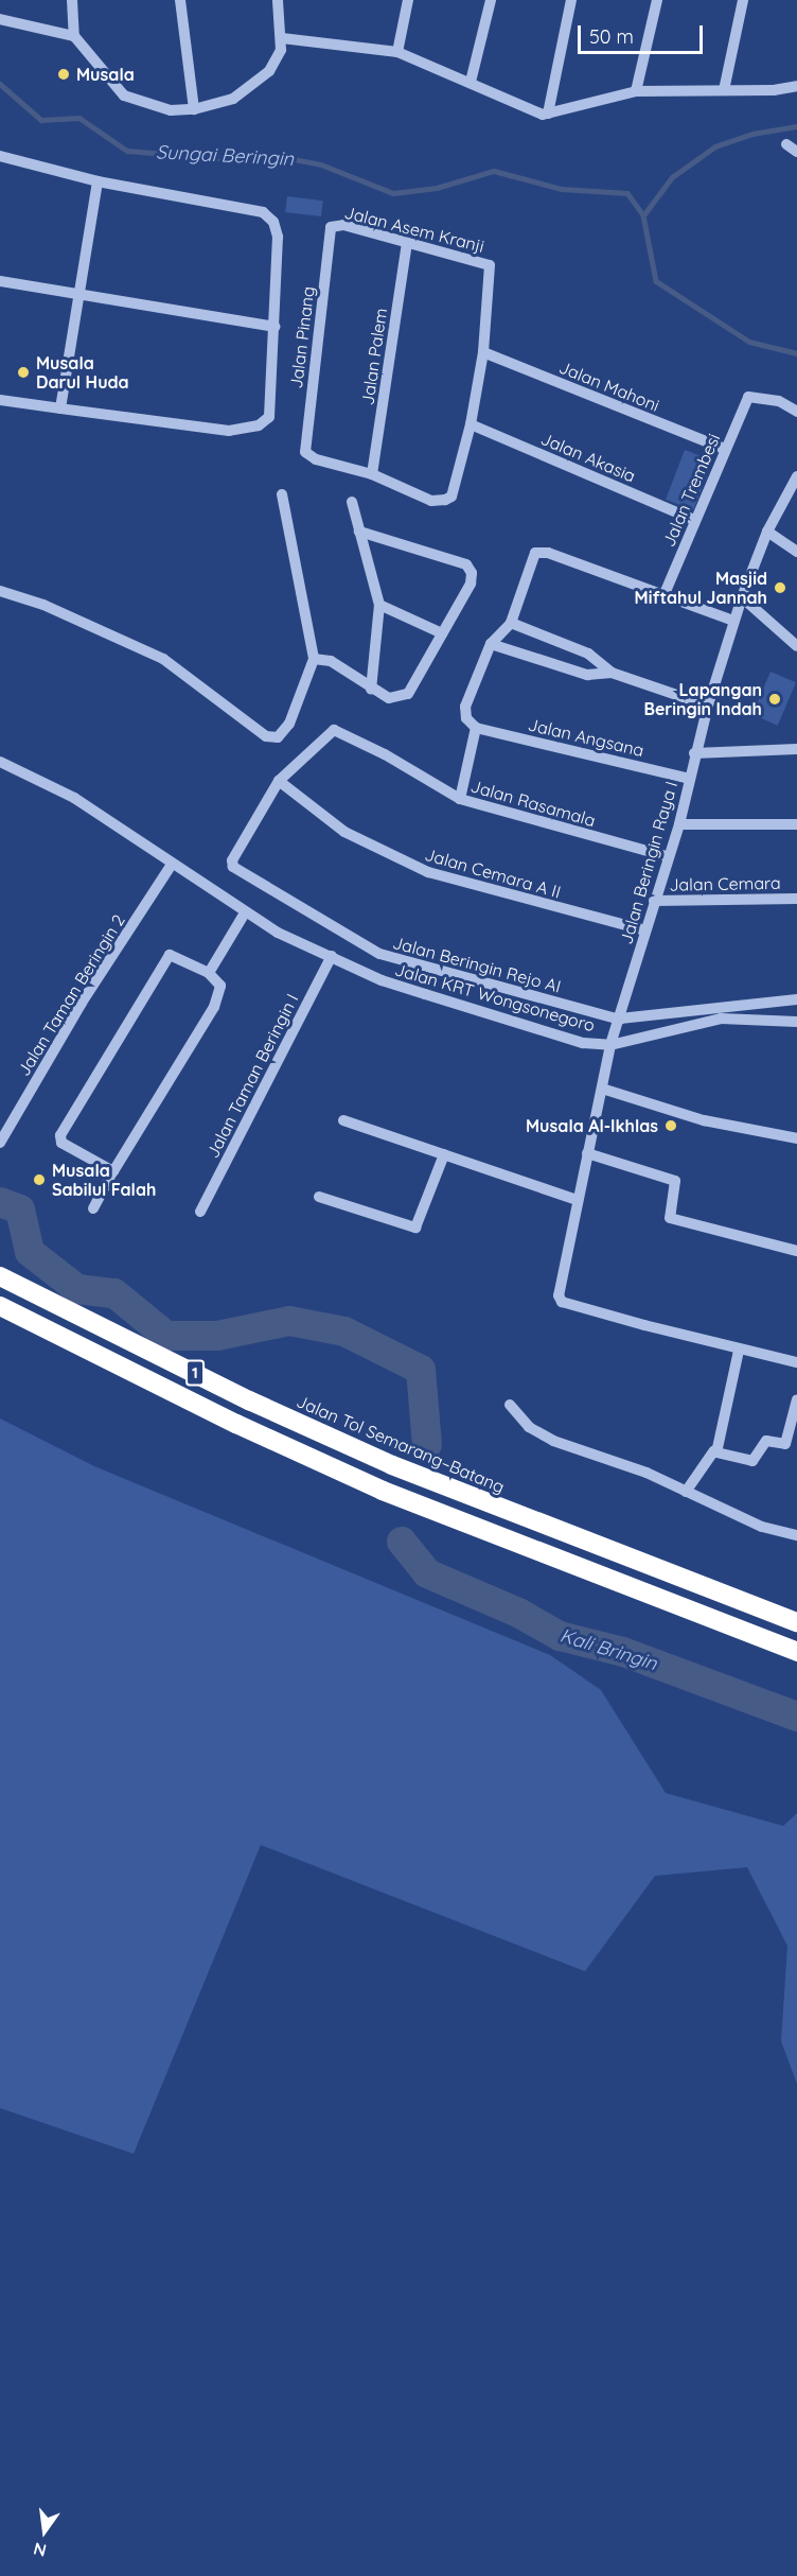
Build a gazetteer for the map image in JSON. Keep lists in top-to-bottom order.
{
  "streets": {
    "highway": ["1", "Jalan Tol Semarang–Batang"],
    "street": [
      "Jalan Asem Kranji",
      "Jalan Pinang",
      "Jalan Palem",
      "Jalan Mahoni",
      "Jalan Akasia",
      "Jalan Trembesi",
      "Jalan Angsana",
      "Jalan Rasamala",
      "Jalan Beringin Raya I",
      "Jalan Cemara A II",
      "Jalan Cemara",
      "Jalan Beringin Rejo AI",
      "Jalan Taman Beringin 2",
      "Jalan KRT Wongsonegoro",
      "Jalan Taman Beringin I"
    ]
  },
  "crossings": [
    ["Jalan Asem Kranji", "Jalan Pinang"],
    ["Jalan Asem Kranji", "Jalan Palem"],
    ["Jalan Asem Kranji", "Jalan Mahoni"],
    ["Jalan Pinang", "Jalan Palem"],
    ["Jalan Mahoni", "Jalan Trembesi"],
    ["Jalan Akasia", "Jalan Trembesi"],
    ["Jalan Angsana", "Jalan Beringin Raya I"],
    ["Jalan Rasamala", "Jalan Beringin Raya I"],
    ["Jalan Rasamala", "Jalan Cemara A II"],
    ["Jalan Rasamala", "Jalan Beringin Rejo AI"],
    ["Jalan Beringin Raya I", "Jalan Cemara A II"],
    ["Jalan Beringin Raya I", "Jalan Cemara"],
    ["Jalan Beringin Raya I", "Jalan Beringin Rejo AI"],
    ["Jalan Beringin Raya I", "Jalan KRT Wongsonegoro"],
    ["Jalan Cemara A II", "Jalan Beringin Rejo AI"],
    ["Jalan Taman Beringin 2", "Jalan KRT Wongsonegoro"],
    ["Jalan KRT Wongsonegoro", "Jalan Taman Beringin I"]
  ],
  "water": ["Sungai Beringin", "Kali Bringin"],
  "places": [
    "Musala",
    "Musala Darul Huda",
    "Masjid Miftahul Jannah",
    "Lapangan Beringin Indah",
    "Musala Al-Ikhlas",
    "Musala Sabilul Falah"
  ],
  "scale_bar": "50 m",
  "north": "bottom"
}
